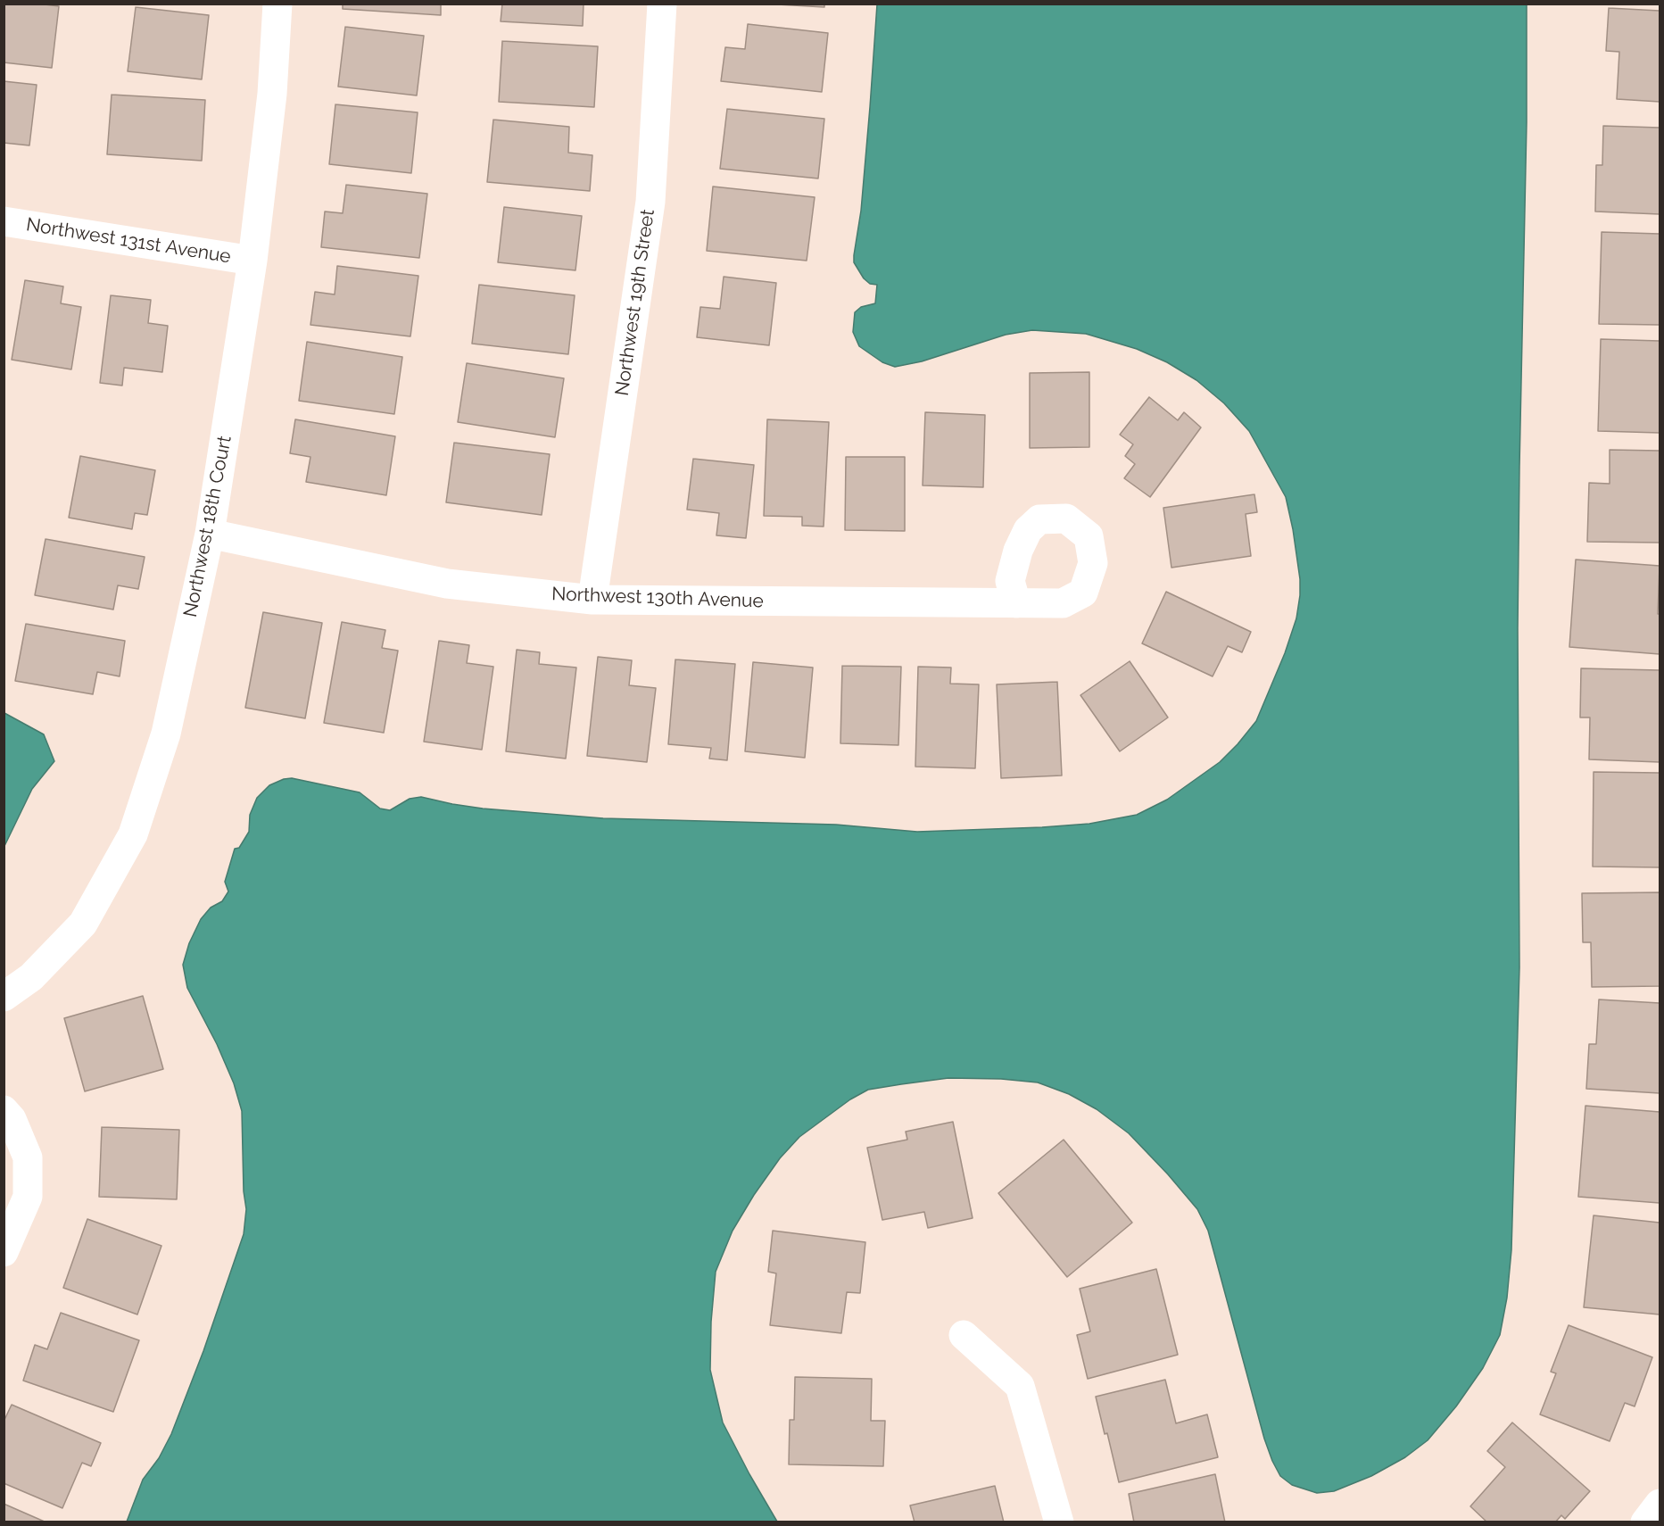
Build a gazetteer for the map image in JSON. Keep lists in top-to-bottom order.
{
  "streets": {
    "street": [
      "Northwest 131st Avenue",
      "Northwest 19th Street",
      "Northwest 18th Court",
      "Northwest 130th Avenue"
    ]
  },
  "crossings": [
    ["Northwest 131st Avenue", "Northwest 18th Court"],
    ["Northwest 19th Street", "Northwest 130th Avenue"],
    ["Northwest 18th Court", "Northwest 130th Avenue"]
  ]
}
